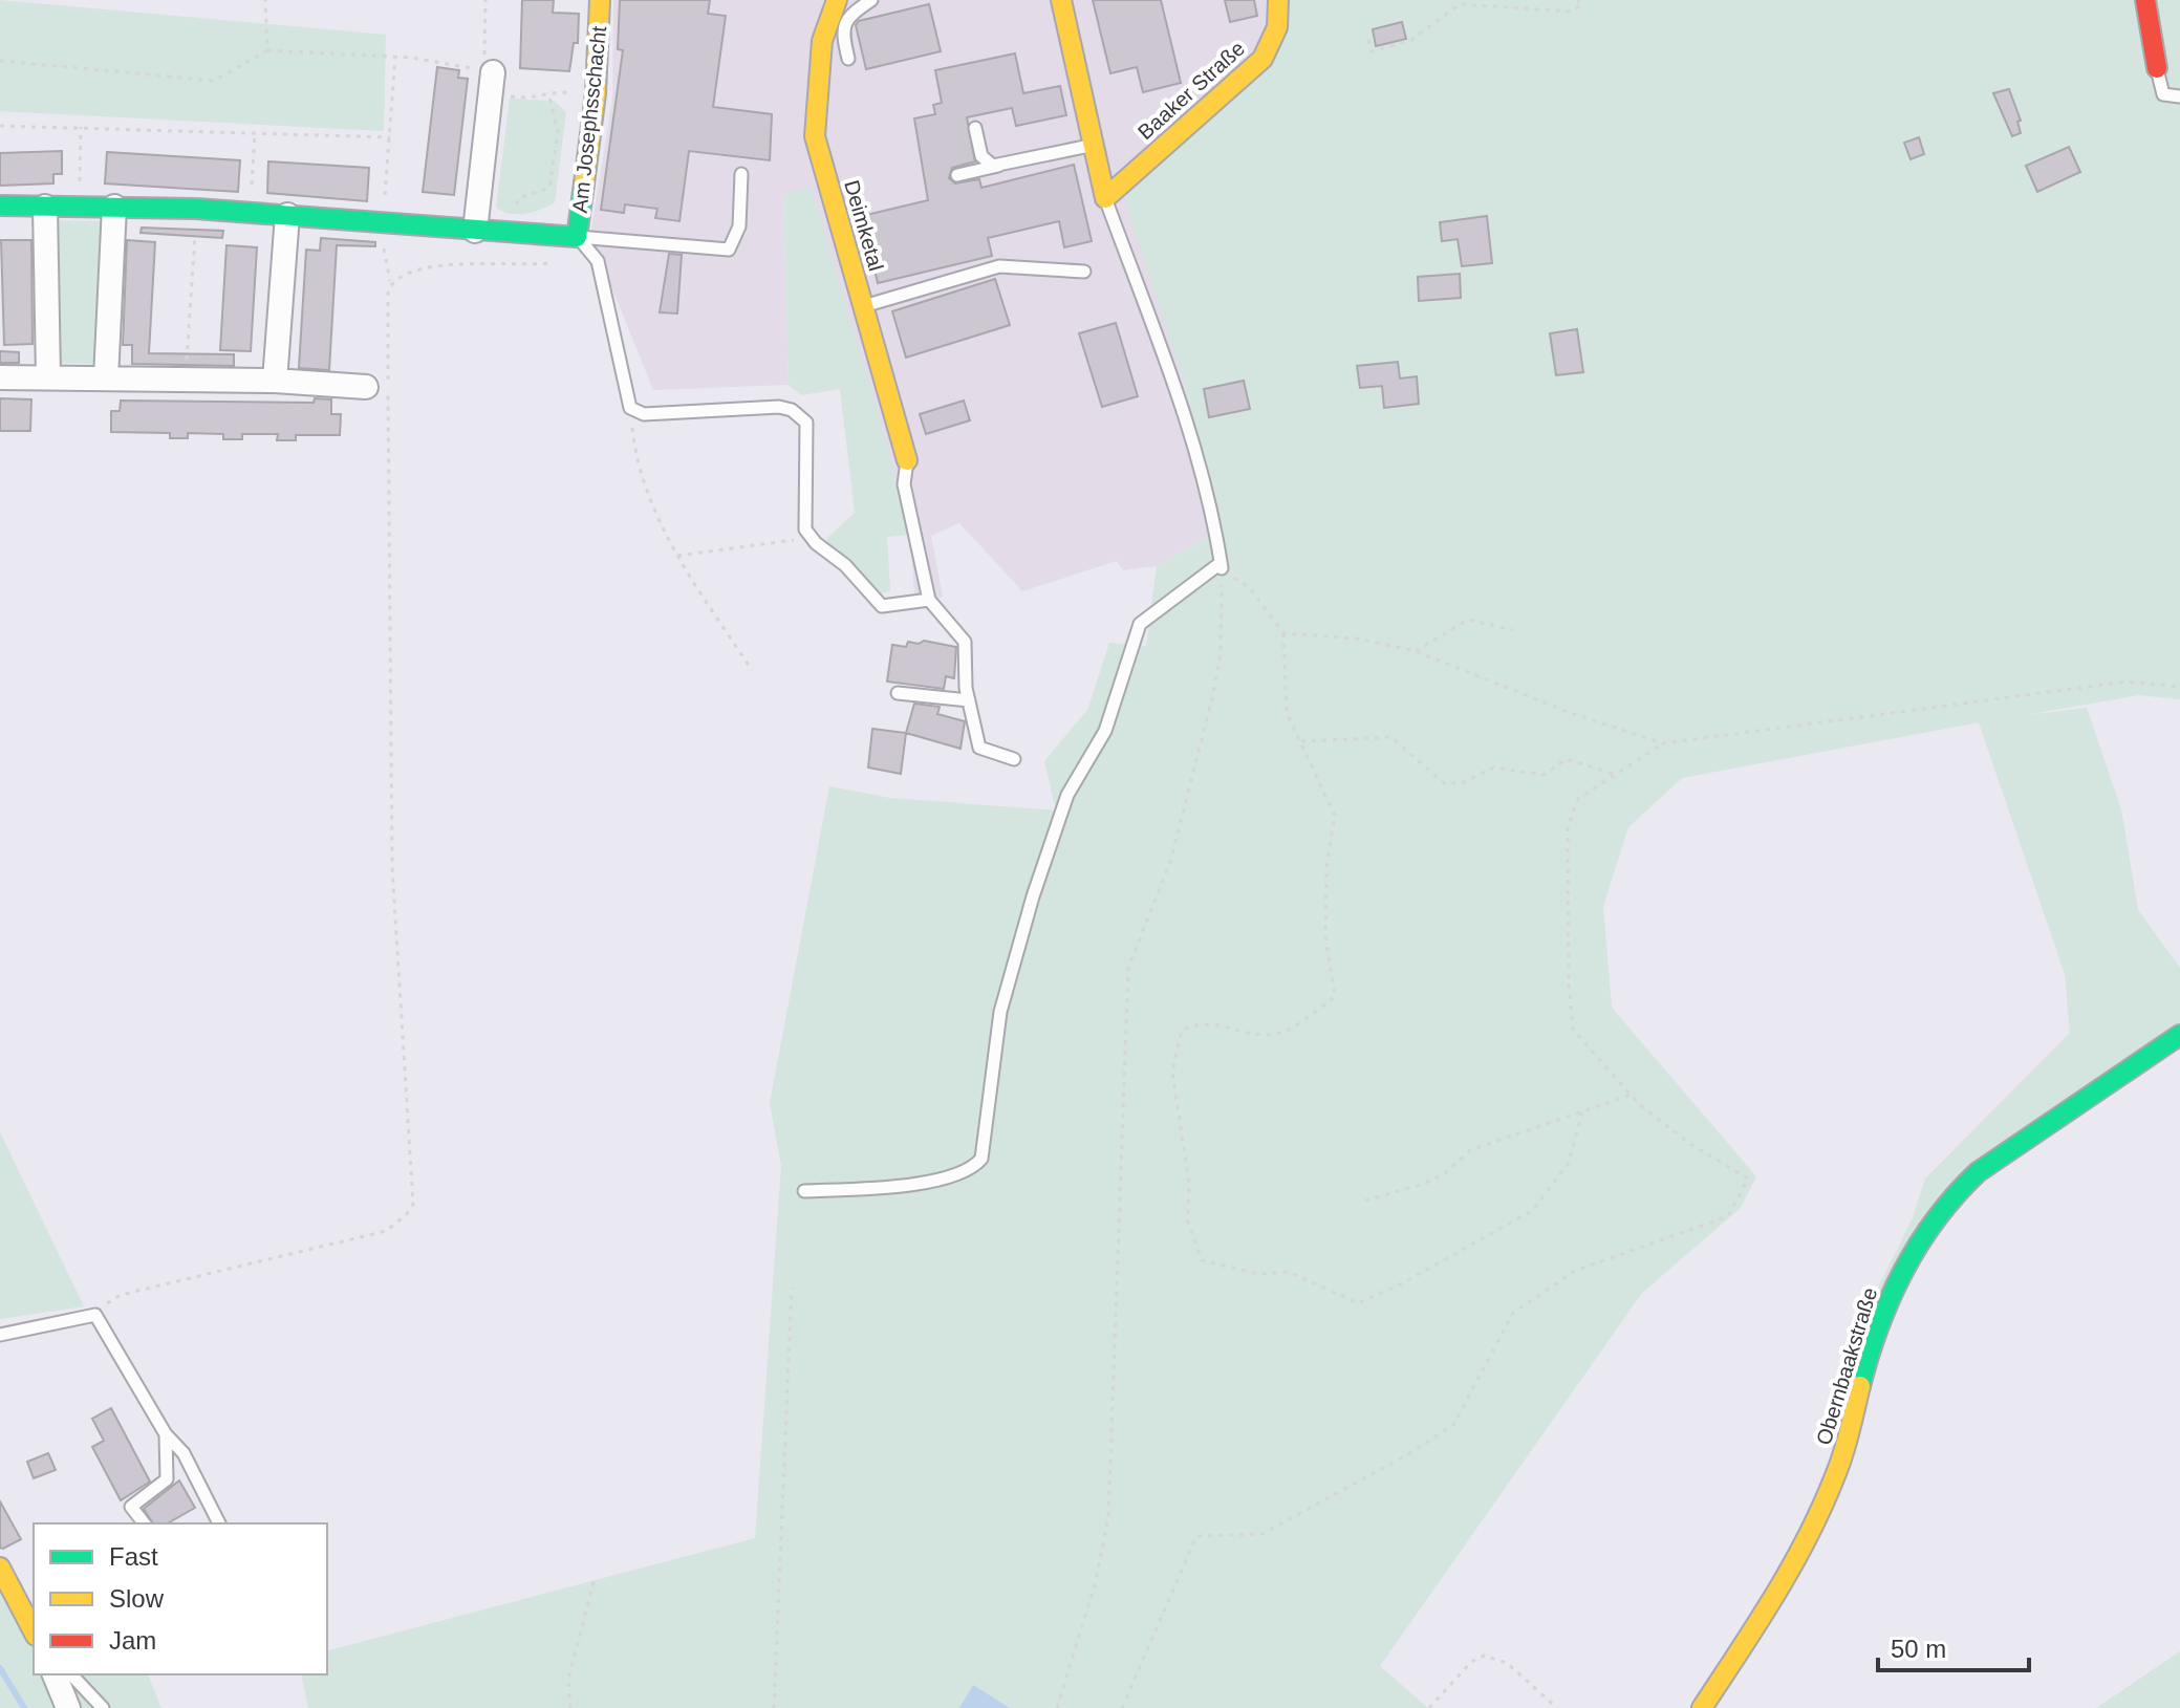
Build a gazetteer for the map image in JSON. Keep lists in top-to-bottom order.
{
  "streets": {
    "street": [
      "Baaker Straße",
      "Am Josephsschacht",
      "Deimketal",
      "Obernbaakstraße"
    ]
  },
  "legend": ["Fast", "Slow", "Jam"],
  "scale_bar": "50 m"
}
